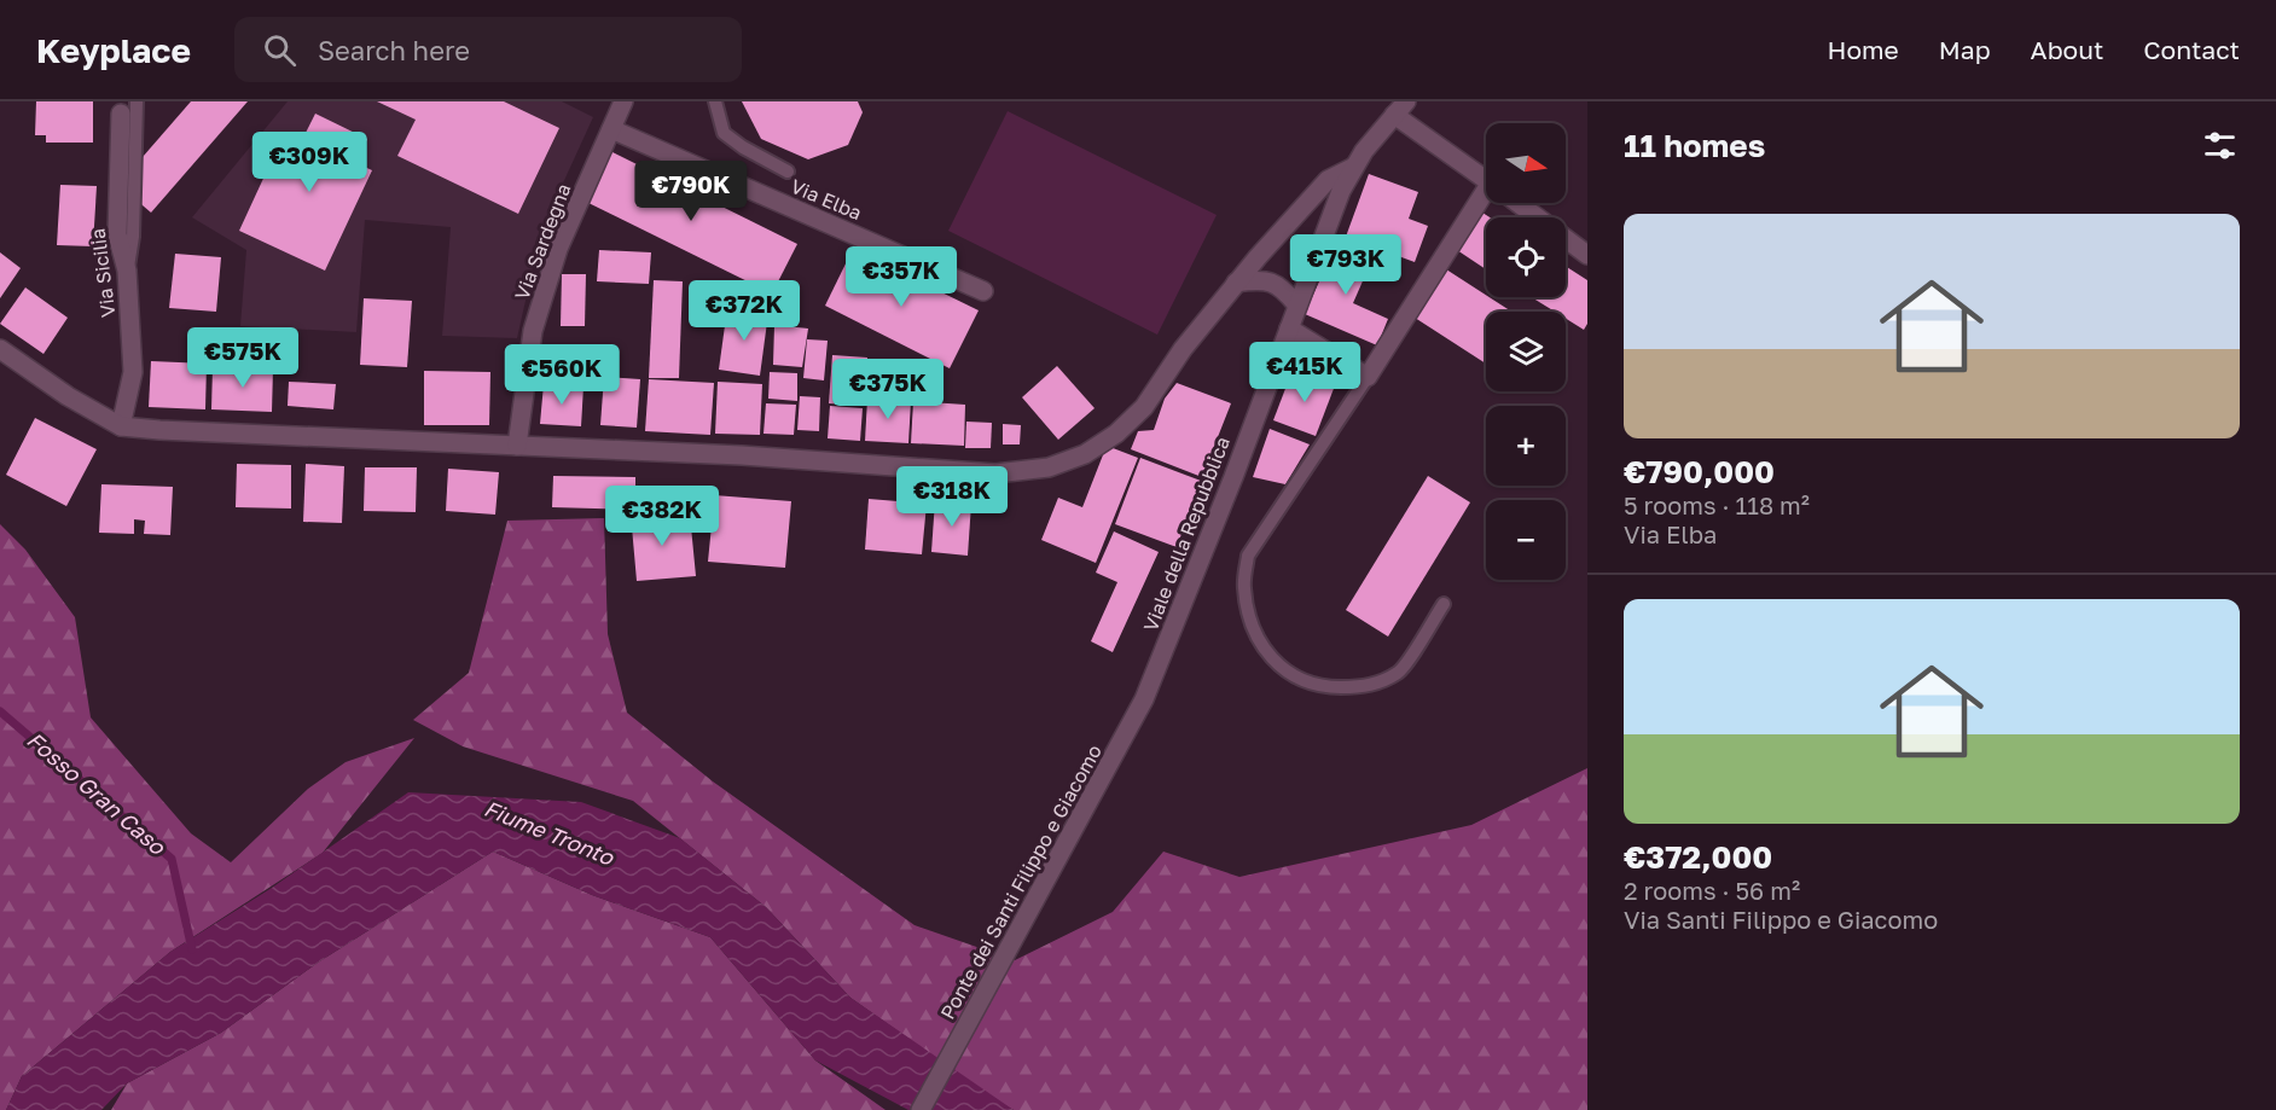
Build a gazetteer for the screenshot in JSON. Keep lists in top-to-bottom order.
{
  "streets": {
    "street": [
      "Via Elba",
      "Via Sardegna",
      "Via Sicilia",
      "Viale della Repubblica",
      "Ponte dei Santi Filippo e Giacomo"
    ]
  },
  "crossings": [
    ["Via Elba", "Via Sardegna"],
    ["Viale della Repubblica", "Ponte dei Santi Filippo e Giacomo"]
  ],
  "water": ["Fosso Gran Caso", "Fiume Tronto"],
  "north": "right",
  "page": {
    "header": "Keyplace",
    "search": "Search here",
    "nav": [
      "Home",
      "Map",
      "About",
      "Contact"
    ],
    "heading": "11 homes",
    "map_buttons": ["+", "−"],
    "price": [
      "€309K",
      "€790K",
      "€793K",
      "€357K",
      "€372K",
      "€575K",
      "€415K",
      "€560K",
      "€375K",
      "€318K",
      "€382K"
    ],
    "list": [
      {
        "name": "€790,000",
        "note": "5 rooms · 118 m² · Via Elba"
      },
      {
        "name": "€372,000",
        "note": "2 rooms · 56 m² · Via Santi Filippo e Giacomo"
      }
    ]
  }
}
